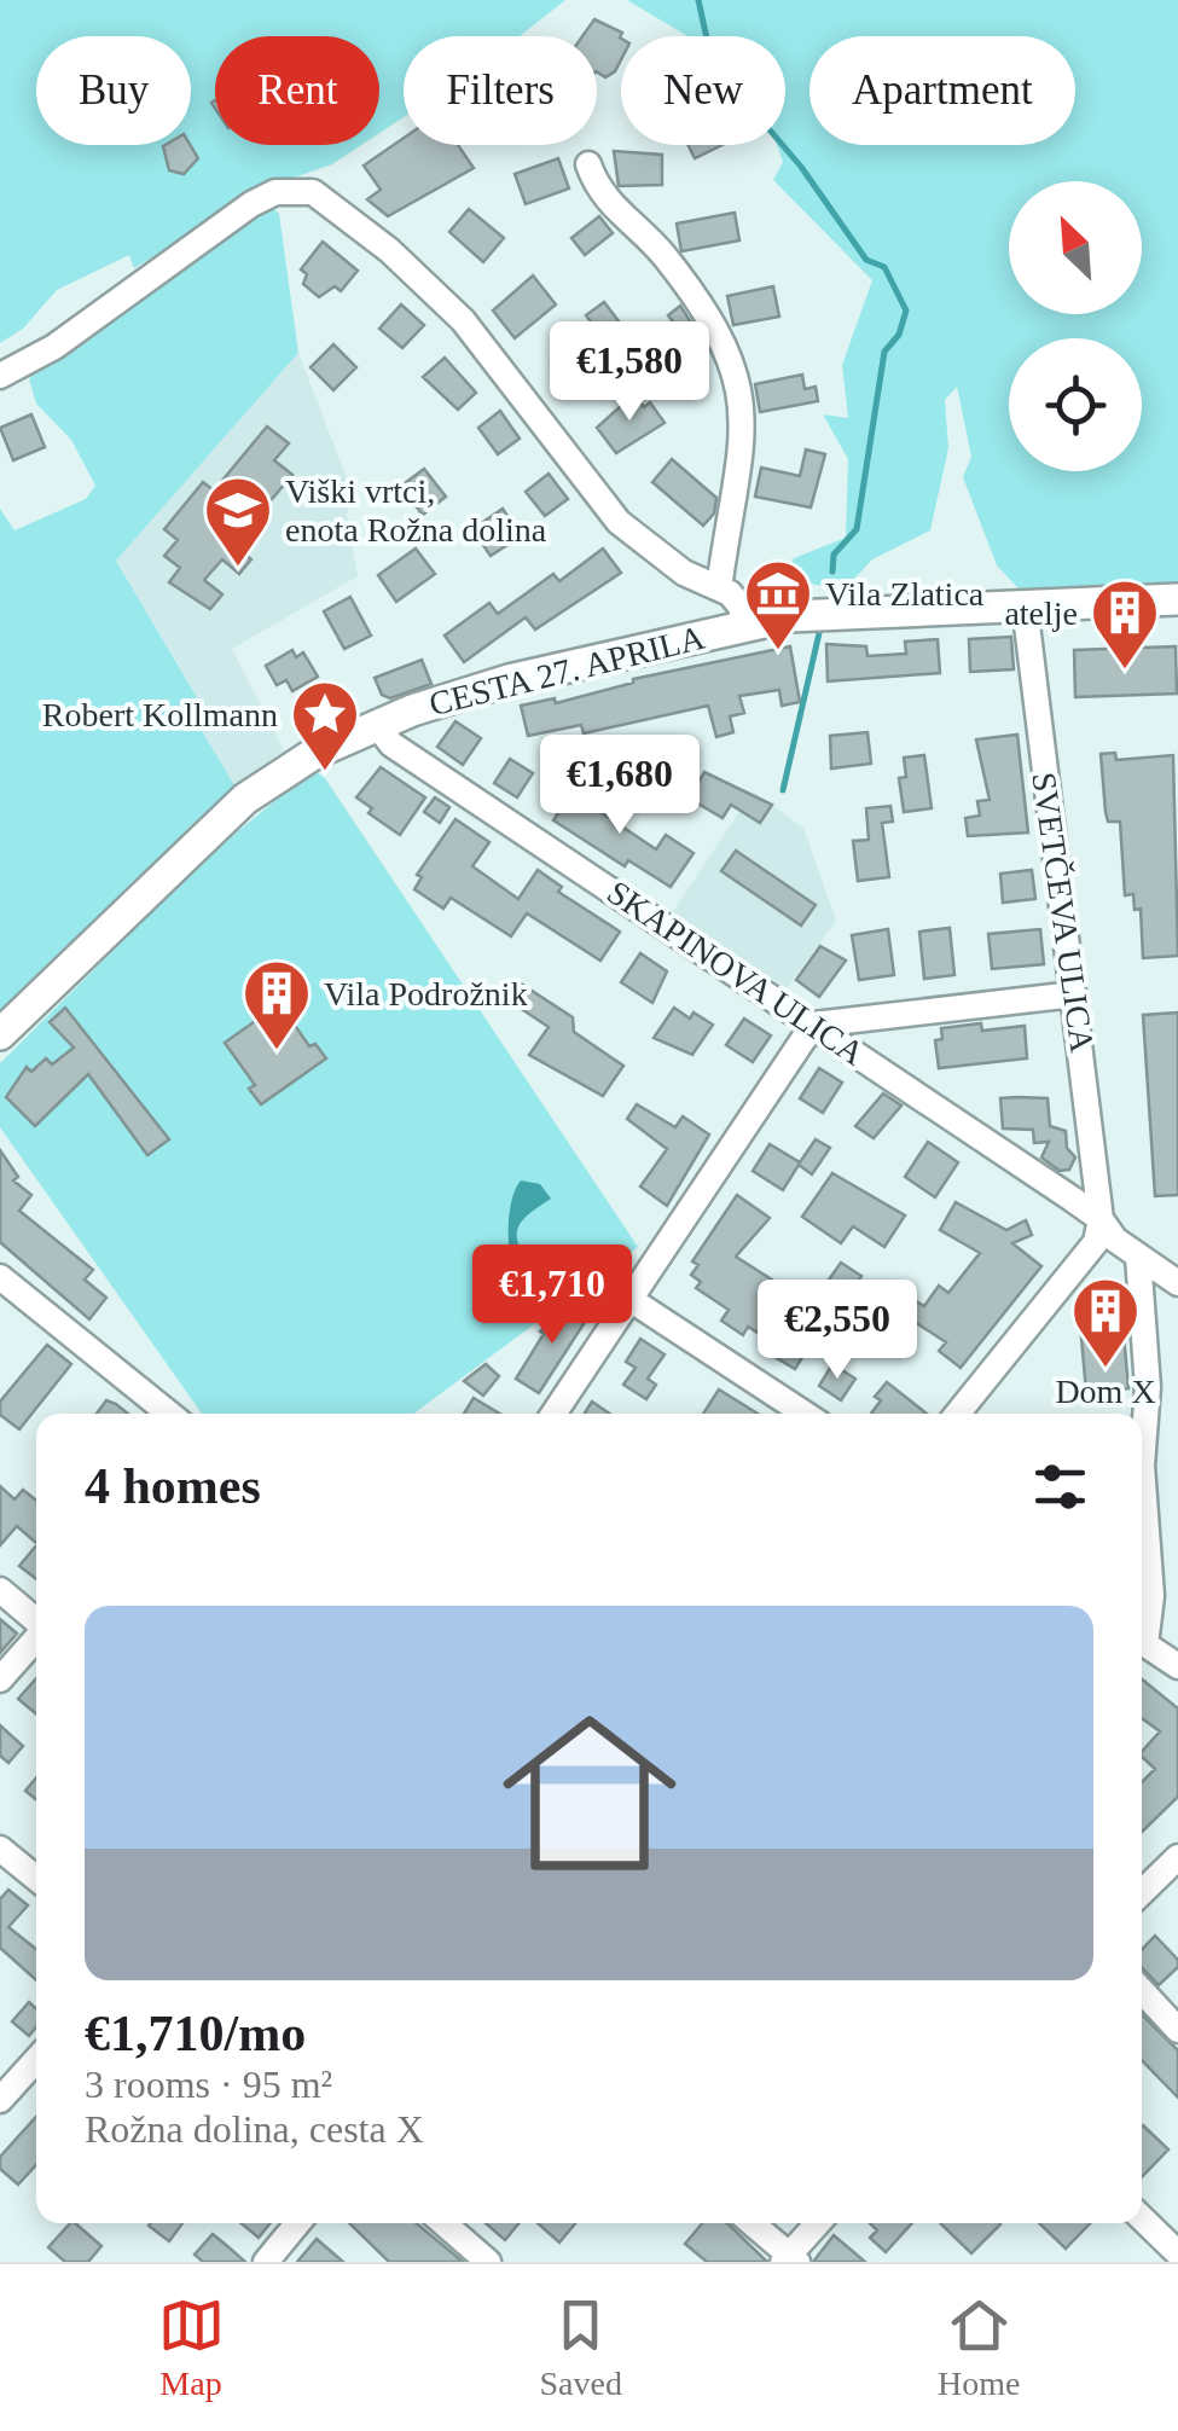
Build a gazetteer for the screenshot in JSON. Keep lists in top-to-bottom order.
{
  "streets": {
    "main road": ["CESTA 27. APRILA"],
    "street": ["SVETČEVA ULICA", "SKAPINOVA ULICA"]
  },
  "crossings": [
    ["CESTA 27. APRILA", "SVETČEVA ULICA"],
    ["CESTA 27. APRILA", "SKAPINOVA ULICA"],
    ["SVETČEVA ULICA", "SKAPINOVA ULICA"]
  ],
  "places": {
    "school or university": ["Viški vrtci, enota Rožna dolina"],
    "museum": ["Vila Zlatica"],
    "building": ["atelje", "Vila Podrožnik", "Dom X"],
    "place": ["Robert Kollmann"]
  },
  "north": "top left",
  "page": {
    "chip": [
      "Buy",
      "Rent",
      "Filters",
      "New",
      "Apartment"
    ],
    "price": [
      "€1,580",
      "€1,680",
      "€1,710",
      "€2,550"
    ],
    "heading": "4 homes",
    "list": [
      {
        "name": "€1,710/mo",
        "note": "3 rooms · 95 m² · Rožna dolina, cesta X"
      }
    ],
    "tabs": ["Map", "Saved", "Home"]
  }
}
